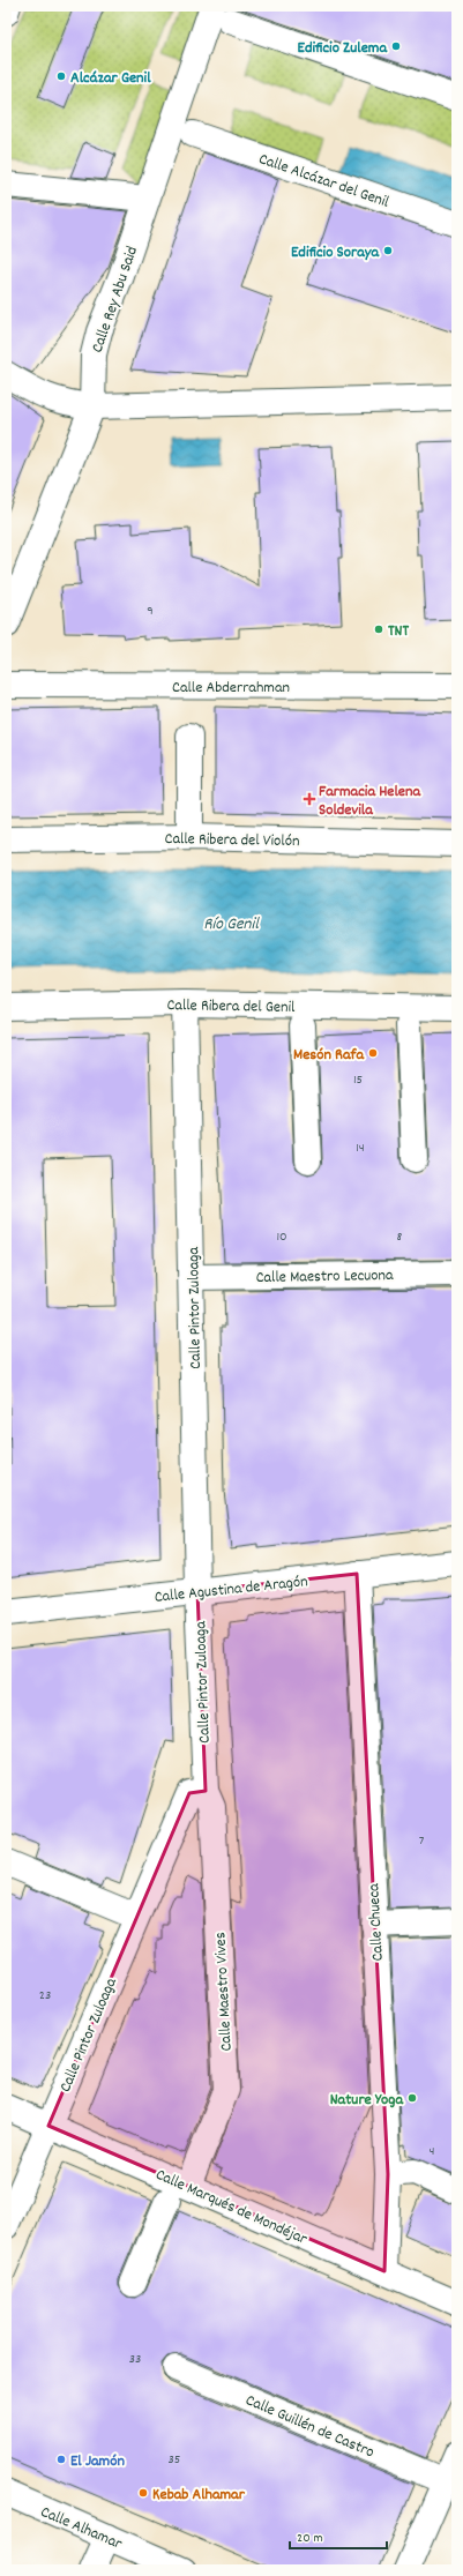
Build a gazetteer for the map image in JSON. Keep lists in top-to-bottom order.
{
  "streets": {
    "street": [
      "Calle Alcázar del Genil",
      "Calle Rey Abu Said",
      "Calle Abderrahman",
      "Calle Ribera del Violón",
      "Calle Ribera del Genil",
      "Calle Maestro Lecuona",
      "Calle Pintor Zuloaga",
      "Calle Agustina de Aragón",
      "Calle Chueca",
      "Calle Maestro Vives",
      "Calle Marqués de Mondéjar",
      "Calle Guillén de Castro",
      "Calle Alhamar"
    ]
  },
  "crossings": [
    ["Calle Ribera del Genil", "Calle Pintor Zuloaga"],
    ["Calle Maestro Lecuona", "Calle Pintor Zuloaga"],
    ["Calle Pintor Zuloaga", "Calle Agustina de Aragón"],
    ["Calle Pintor Zuloaga", "Calle Maestro Vives"],
    ["Calle Pintor Zuloaga", "Calle Marqués de Mondéjar"],
    ["Calle Agustina de Aragón", "Calle Chueca"],
    ["Calle Chueca", "Calle Marqués de Mondéjar"],
    ["Calle Maestro Vives", "Calle Marqués de Mondéjar"]
  ],
  "water": ["Río Genil"],
  "places": {
    "other": [
      "Edificio Zulema",
      "Alcázar Genil",
      "Edificio Soraya",
      "TNT",
      "Mesón Rafa",
      "Nature Yoga",
      "El Jamón",
      "Kebab Alhamar"
    ],
    "health": ["Farmacia Helena Soldevila"]
  },
  "house_numbers": [
    "9",
    "15",
    "14",
    "10",
    "8",
    "7",
    "23",
    "4",
    "33",
    "35"
  ],
  "scale_bar": "20 m"
}
